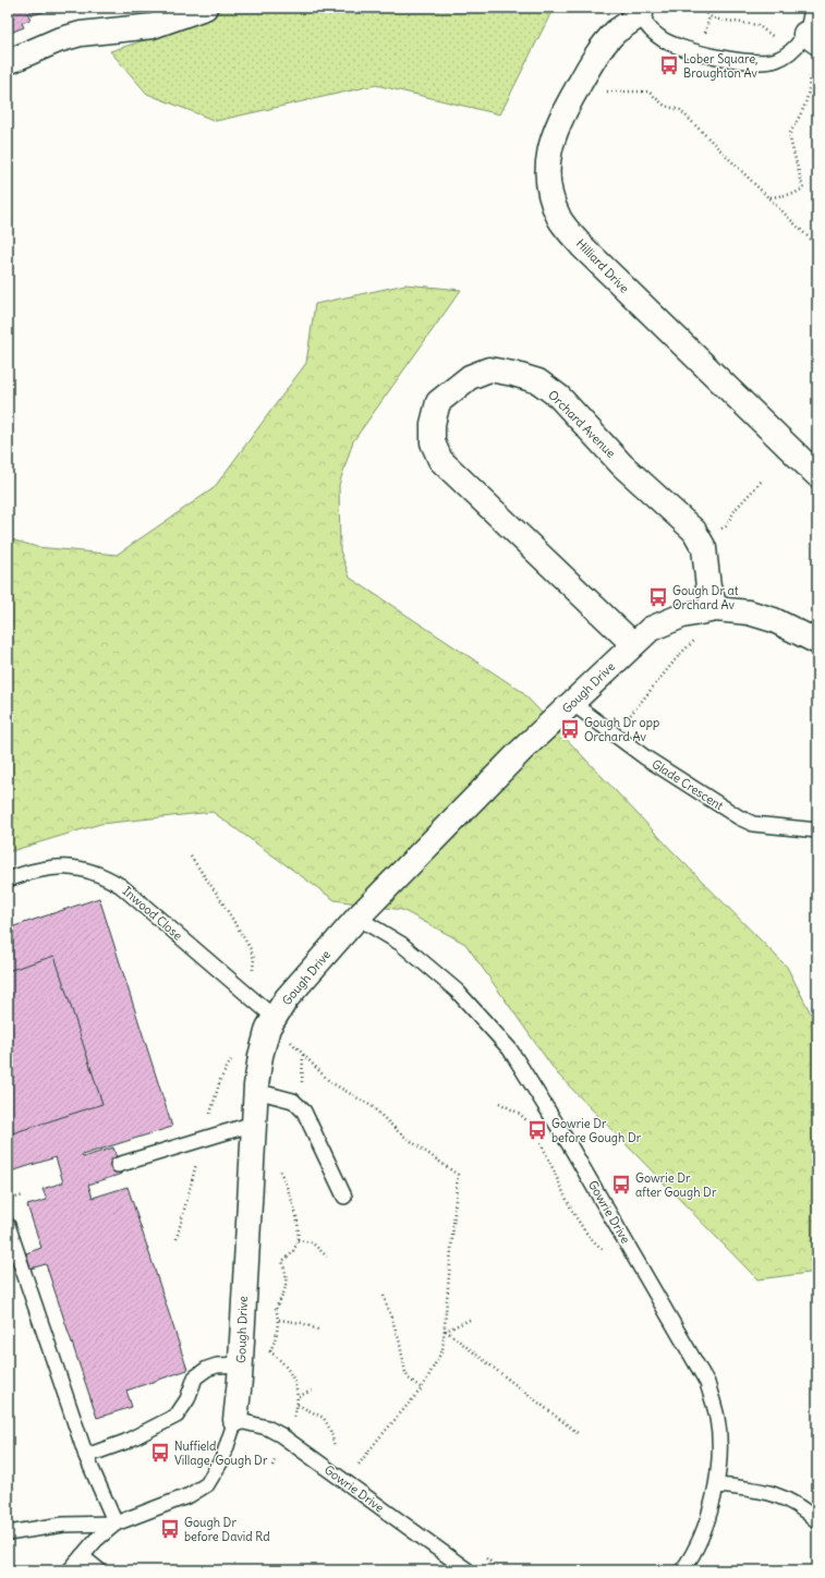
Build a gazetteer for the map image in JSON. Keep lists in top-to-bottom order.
{
  "streets": {
    "street": ["Hilliard Drive", "Orchard Avenue", "Gough Drive"],
    "lane": ["Glade Crescent", "Inwood Close", "Gowrie Drive"]
  },
  "crossings": [
    ["Orchard Avenue", "Gough Drive"],
    ["Gough Drive", "Glade Crescent"],
    ["Gough Drive", "Inwood Close"],
    ["Gough Drive", "Gowrie Drive"]
  ],
  "places": {
    "bus stop": [
      "Lober Square, Broughton Av",
      "Gough Dr at Orchard Av",
      "Gough Dr opp Orchard Av",
      "Gowrie Dr before Gough Dr",
      "Gowrie Dr after Gough Dr",
      "Nuffield Village, Gough Dr",
      "Gough Dr before David Rd"
    ]
  }
}
